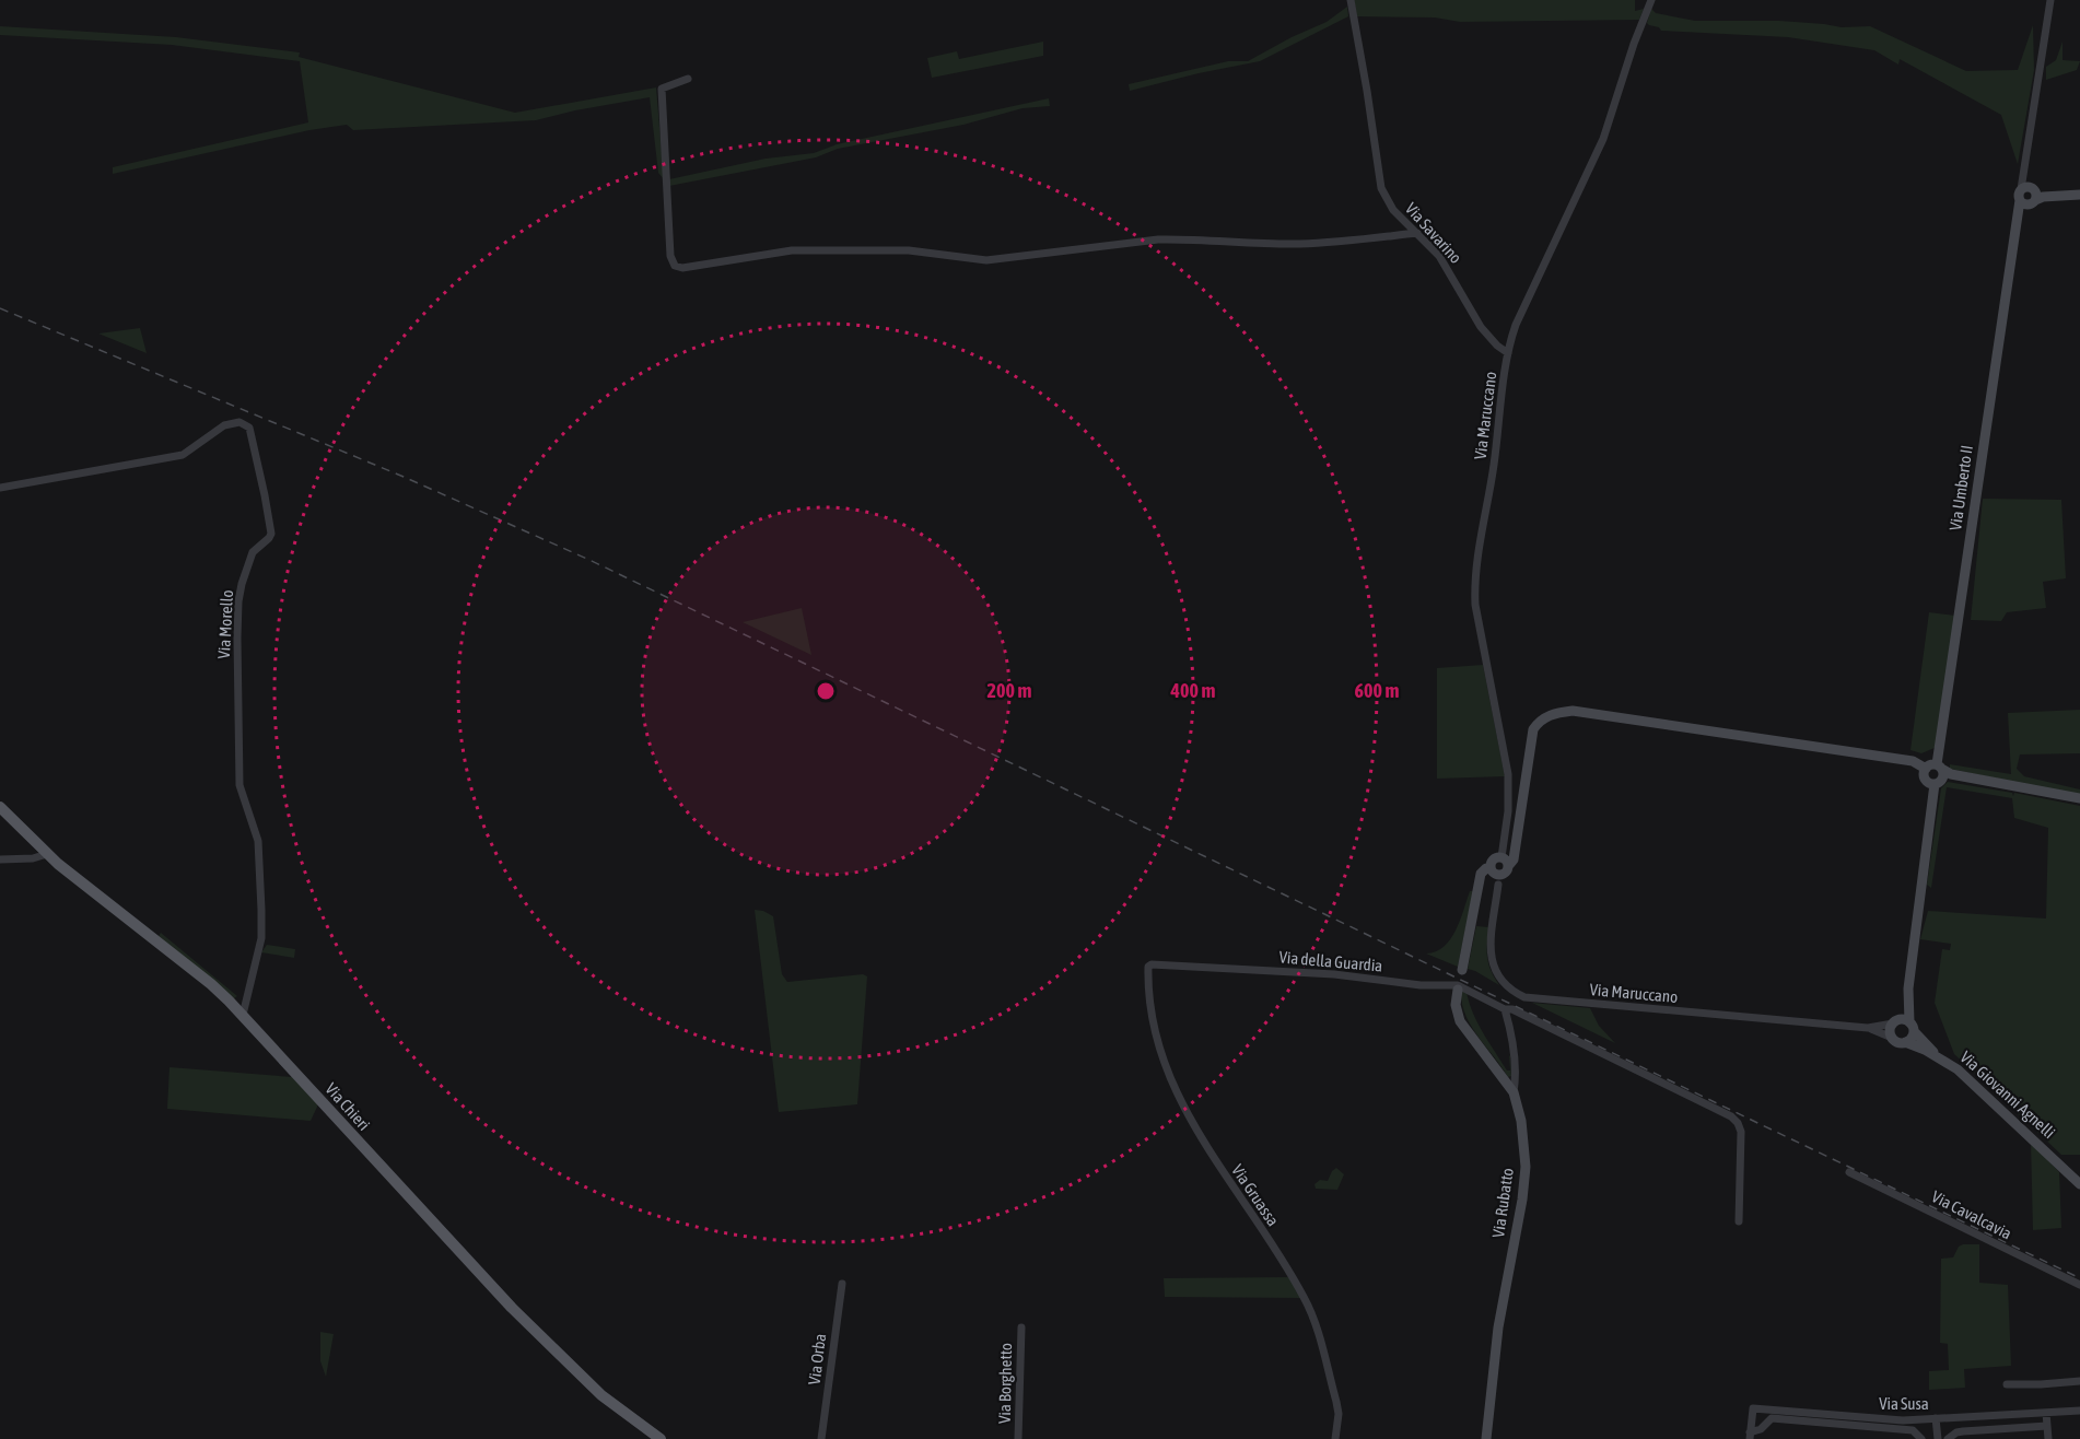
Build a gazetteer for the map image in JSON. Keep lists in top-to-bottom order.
{
  "streets": {
    "main road": ["Via Chieri"],
    "street": [
      "Via Savarino",
      "Via Maruccano",
      "Via Umberto II",
      "Via Morello",
      "Via della Guardia",
      "Via Giovanni Agnelli",
      "Via Gruassa",
      "Via Rubatto",
      "Via Cavalcavia",
      "Via Orba",
      "Via Borghetto",
      "Via Susa"
    ]
  },
  "crossings": [
    ["Via Savarino", "Via Maruccano"],
    ["Via Maruccano", "Via Umberto II"],
    ["Via Maruccano", "Via Giovanni Agnelli"],
    ["Via Umberto II", "Via Giovanni Agnelli"],
    ["Via Morello", "Via Chieri"],
    ["Via della Guardia", "Via Gruassa"]
  ],
  "rings": ["200 m", "400 m", "600 m"]
}
